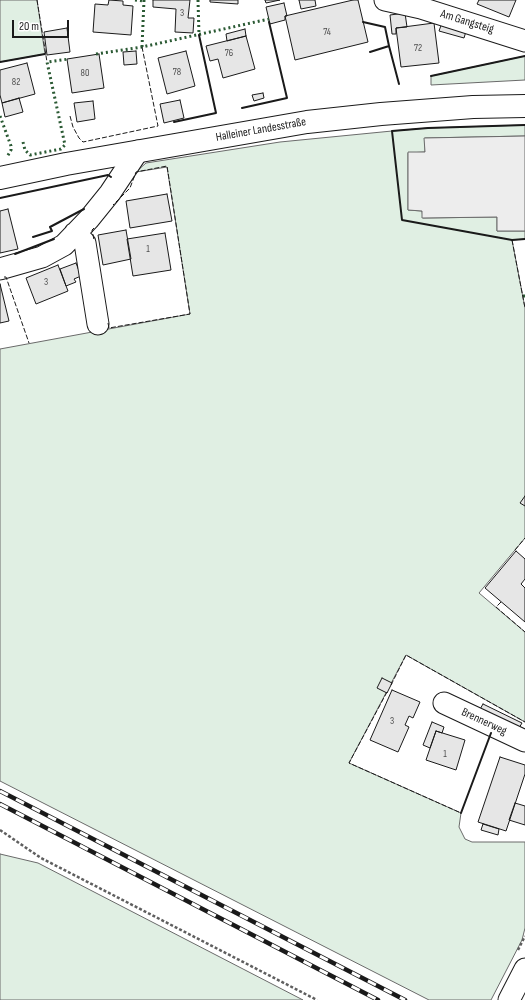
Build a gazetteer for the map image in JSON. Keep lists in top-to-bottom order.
{
  "streets": {
    "main road": ["Halleiner Landesstraße"],
    "street": ["Am Gangsteig", "Brennerweg"]
  },
  "house_numbers": [
    "3",
    "74",
    "72",
    "76",
    "78",
    "80",
    "82",
    "1",
    "3",
    "3",
    "1"
  ],
  "scale_bar": "20 m"
}
